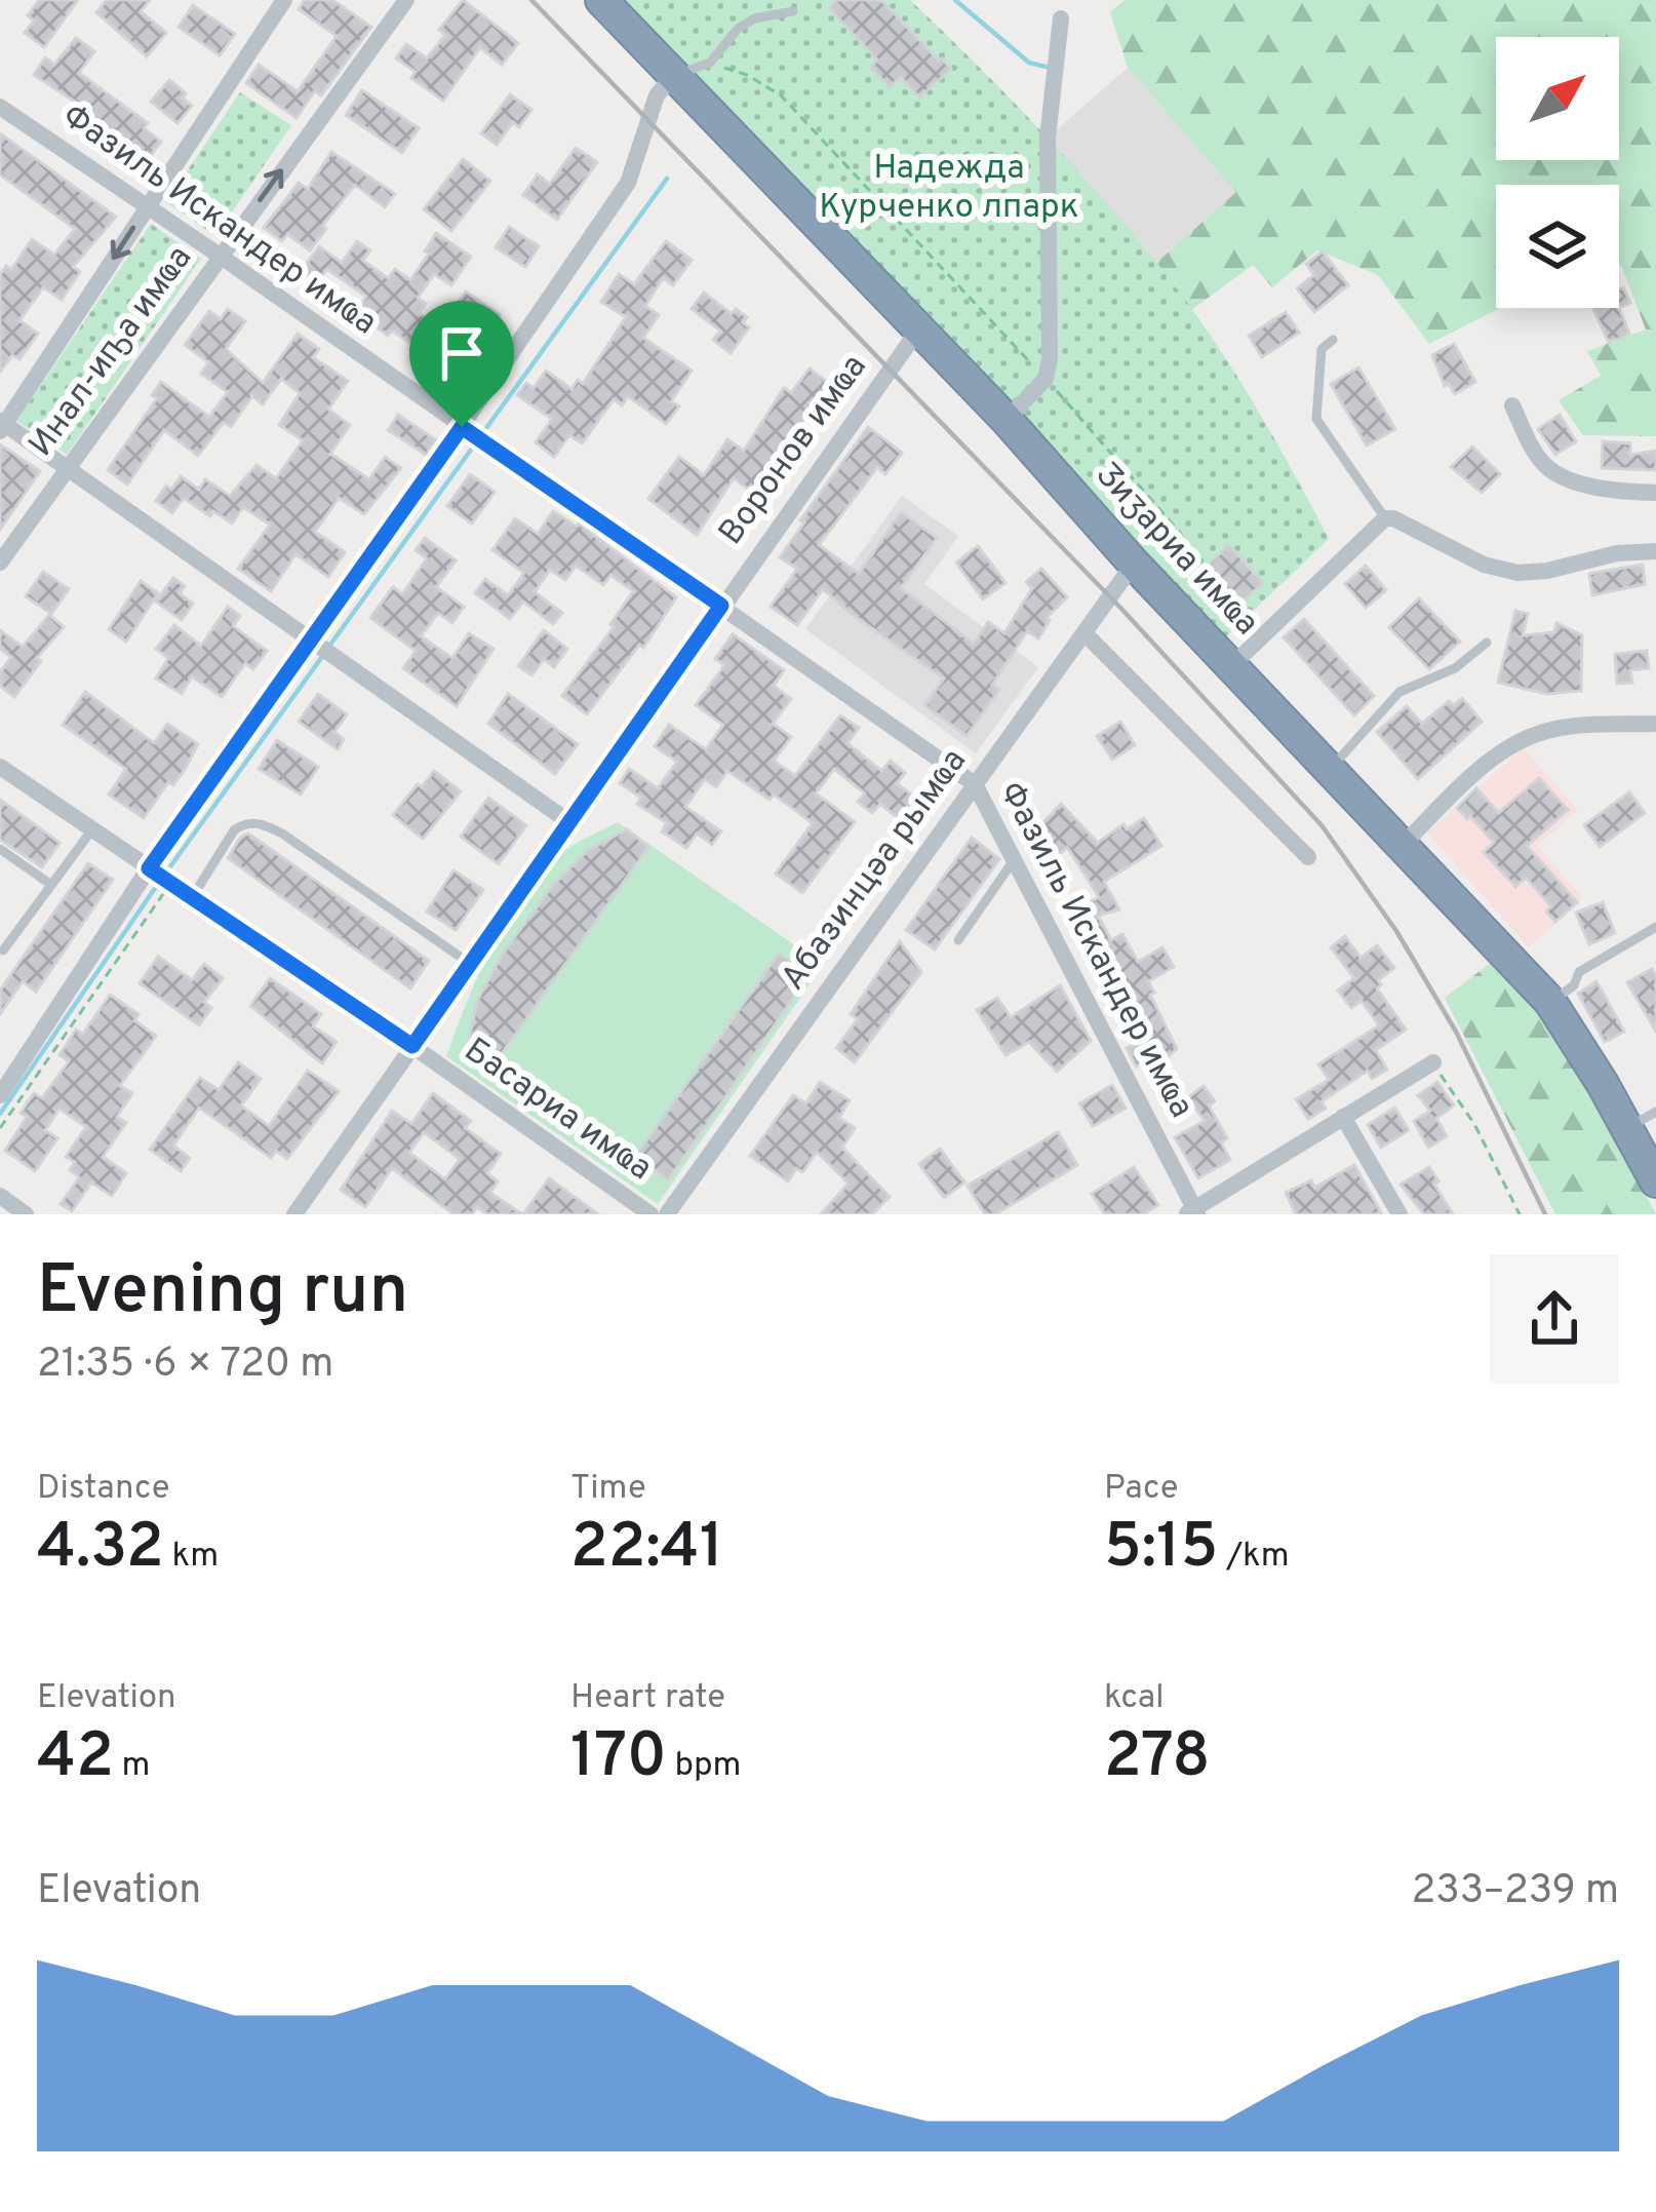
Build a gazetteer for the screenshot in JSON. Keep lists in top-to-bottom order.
{
  "streets": {
    "highway": ["Ӡиӡариа имҩа"],
    "street": [
      "Фазиль Искандер имҩа",
      "Инал-иҧа имҩа",
      "Воронов имҩа",
      "Абазинцәа рымҩа",
      "Басариа имҩа"
    ]
  },
  "crossings": [
    ["Фазиль Искандер имҩа", "Инал-иҧа имҩа"],
    ["Фазиль Искандер имҩа", "Воронов имҩа"],
    ["Фазиль Искандер имҩа", "Абазинцәа рымҩа"],
    ["Воронов имҩа", "Ӡиӡариа имҩа"],
    ["Воронов имҩа", "Басариа имҩа"],
    ["Ӡиӡариа имҩа", "Абазинцәа рымҩа"]
  ],
  "parks": ["Надежда Курченко лпарк"],
  "north": "top right",
  "page": {
    "heading": ["Evening run", "21:35 · 6 × 720 m"],
    "stats": [
      ["Distance", "4.32 km"],
      ["Time", "22:41"],
      ["Pace", "5:15 /km"],
      ["Elevation", "42 m"],
      ["Heart rate", "170 bpm"],
      ["kcal", "278"]
    ],
    "chart": ["Elevation", "233–239 m"]
  }
}
